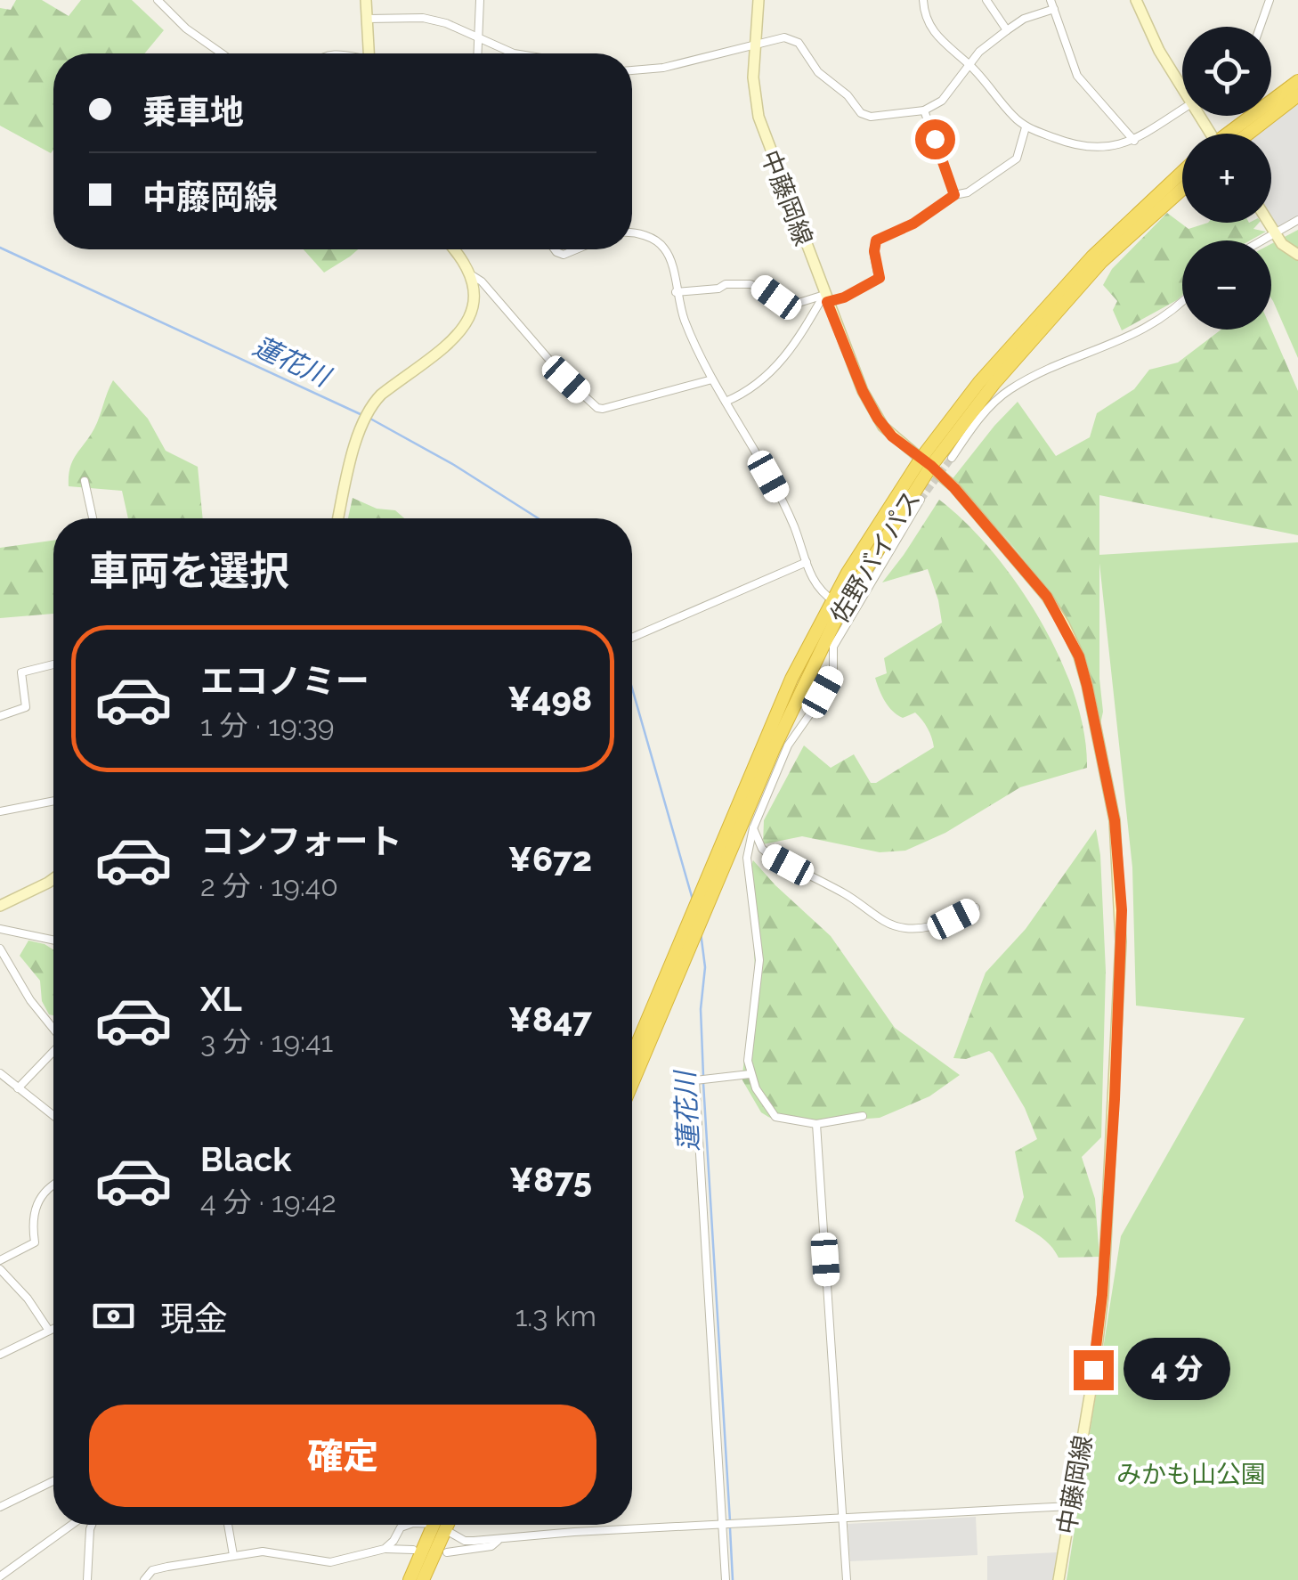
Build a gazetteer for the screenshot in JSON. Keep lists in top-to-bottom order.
{
  "streets": {
    "highway": ["佐野バイパス"],
    "main road": ["中藤岡線"]
  },
  "crossings": [
    ["中藤岡線", "佐野バイパス"]
  ],
  "water": ["蓮花川"],
  "parks": ["みかも山公園"],
  "page": {
    "map_buttons": ["+", "−"],
    "banner": ["乗車地", "中藤岡線"],
    "heading": "車両を選択",
    "list": [
      {
        "name": "エコノミー",
        "note": "1 分 · 19:39",
        "value": "¥498"
      },
      {
        "name": "コンフォート",
        "note": "2 分 · 19:40",
        "value": "¥672"
      },
      {
        "name": "XL",
        "note": "3 分 · 19:41",
        "value": "¥847"
      },
      {
        "name": "Black",
        "note": "4 分 · 19:42",
        "value": "¥875"
      }
    ],
    "pay": ["現金", "1.3 km"],
    "bubble": "4 分",
    "buttons": "確定"
  }
}
